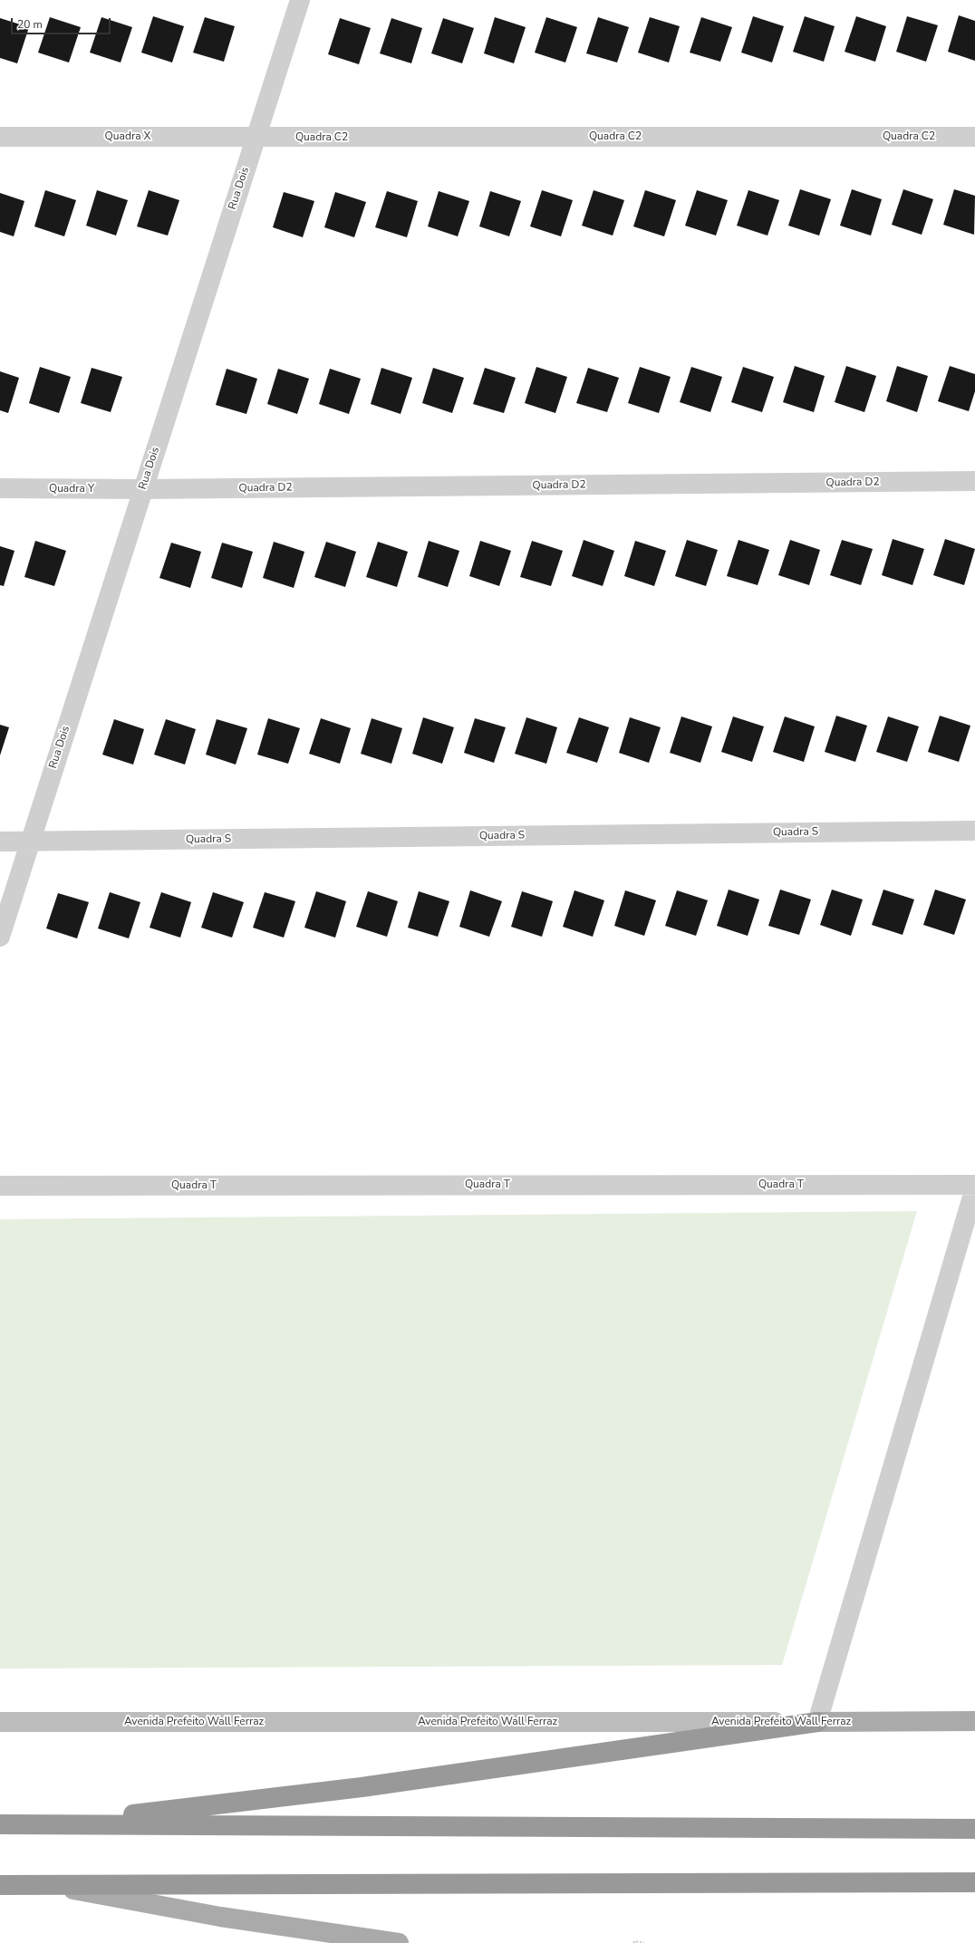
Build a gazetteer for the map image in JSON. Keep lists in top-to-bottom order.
{
  "streets": {
    "main road": ["Avenida Prefeito Wall Ferraz"],
    "street": [
      "Quadra X",
      "Quadra C2",
      "Rua Dois",
      "Quadra D2",
      "Quadra Y",
      "Quadra S",
      "Quadra T"
    ]
  },
  "crossings": [
    ["Quadra X", "Quadra C2"],
    ["Quadra X", "Rua Dois"],
    ["Quadra C2", "Rua Dois"],
    ["Rua Dois", "Quadra D2"],
    ["Rua Dois", "Quadra Y"],
    ["Rua Dois", "Quadra S"],
    ["Quadra D2", "Quadra Y"]
  ],
  "scale_bar": "20 m"
}
